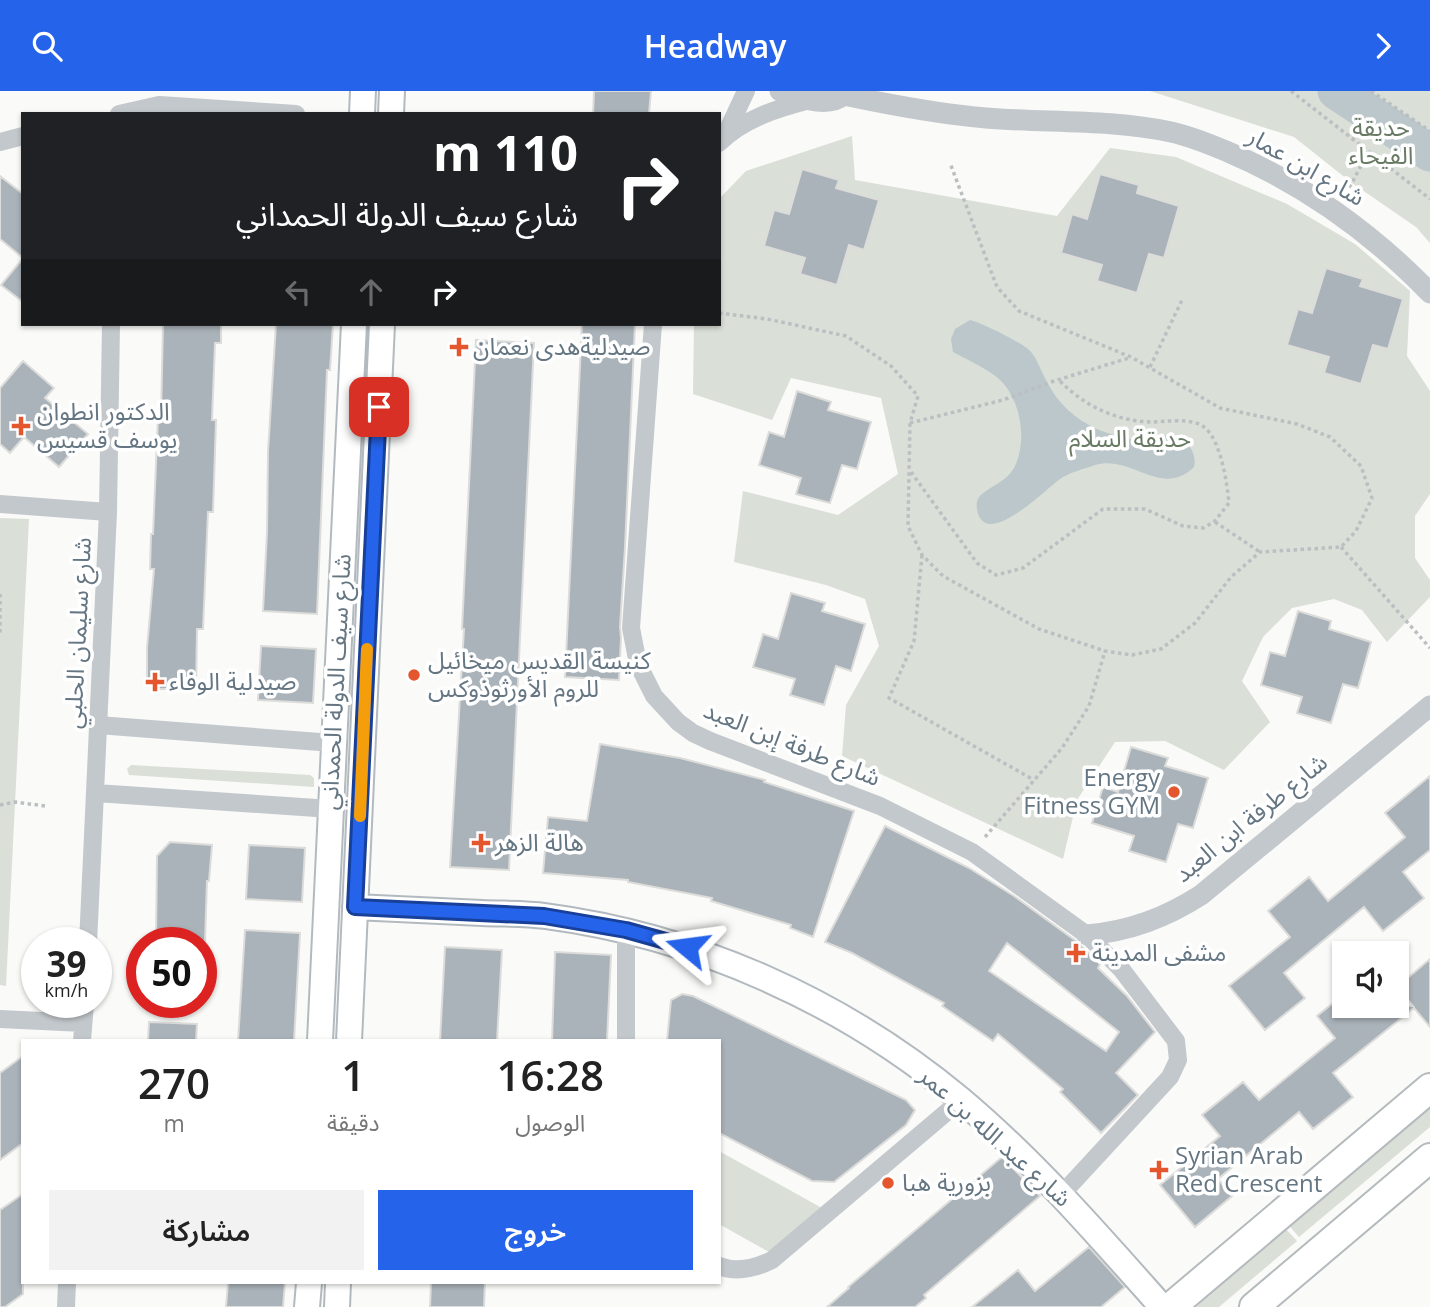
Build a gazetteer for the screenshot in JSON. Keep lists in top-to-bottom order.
{
  "streets": {
    "main road": ["شارع سيف الدولة الحمداني", "شارع عبد الله بن عمر"],
    "street": [
      "شارع ابن عمار",
      "شارع سليمان الحلبي",
      "شارع طرفة إبن العبد",
      "شارع طرفة ابن العبد"
    ]
  },
  "crossings": [
    ["شارع سيف الدولة الحمداني", "شارع عبد الله بن عمر"],
    ["شارع طرفة إبن العبد", "شارع طرفة ابن العبد"],
    ["شارع طرفة إبن العبد", "شارع عبد الله بن عمر"]
  ],
  "parks": ["حديقة الفيحاء", "حديقة السلام"],
  "places": {
    "health": [
      "صيدليةهدى نعمان",
      "الدكتور انطوان يوسف قسيس",
      "صيدلية الوفاء",
      "هالة الزهر",
      "مشفى المدينة",
      "Syrian Arab Red Crescent"
    ],
    "other": ["كنيسة القديس ميخائيل للروم الأورثوذوكس", "Energy Fitness GYM", "بزورية هبا"]
  },
  "page": {
    "header": "Headway",
    "turn": ["110 m", "شارع سيف الدولة الحمداني"],
    "speed": "39 km/h",
    "limit": "50",
    "eta": [
      "16:28",
      "الوصول",
      "1",
      "دقيقة",
      "270",
      "m"
    ],
    "buttons": ["خروج", "مشاركة"]
  }
}
